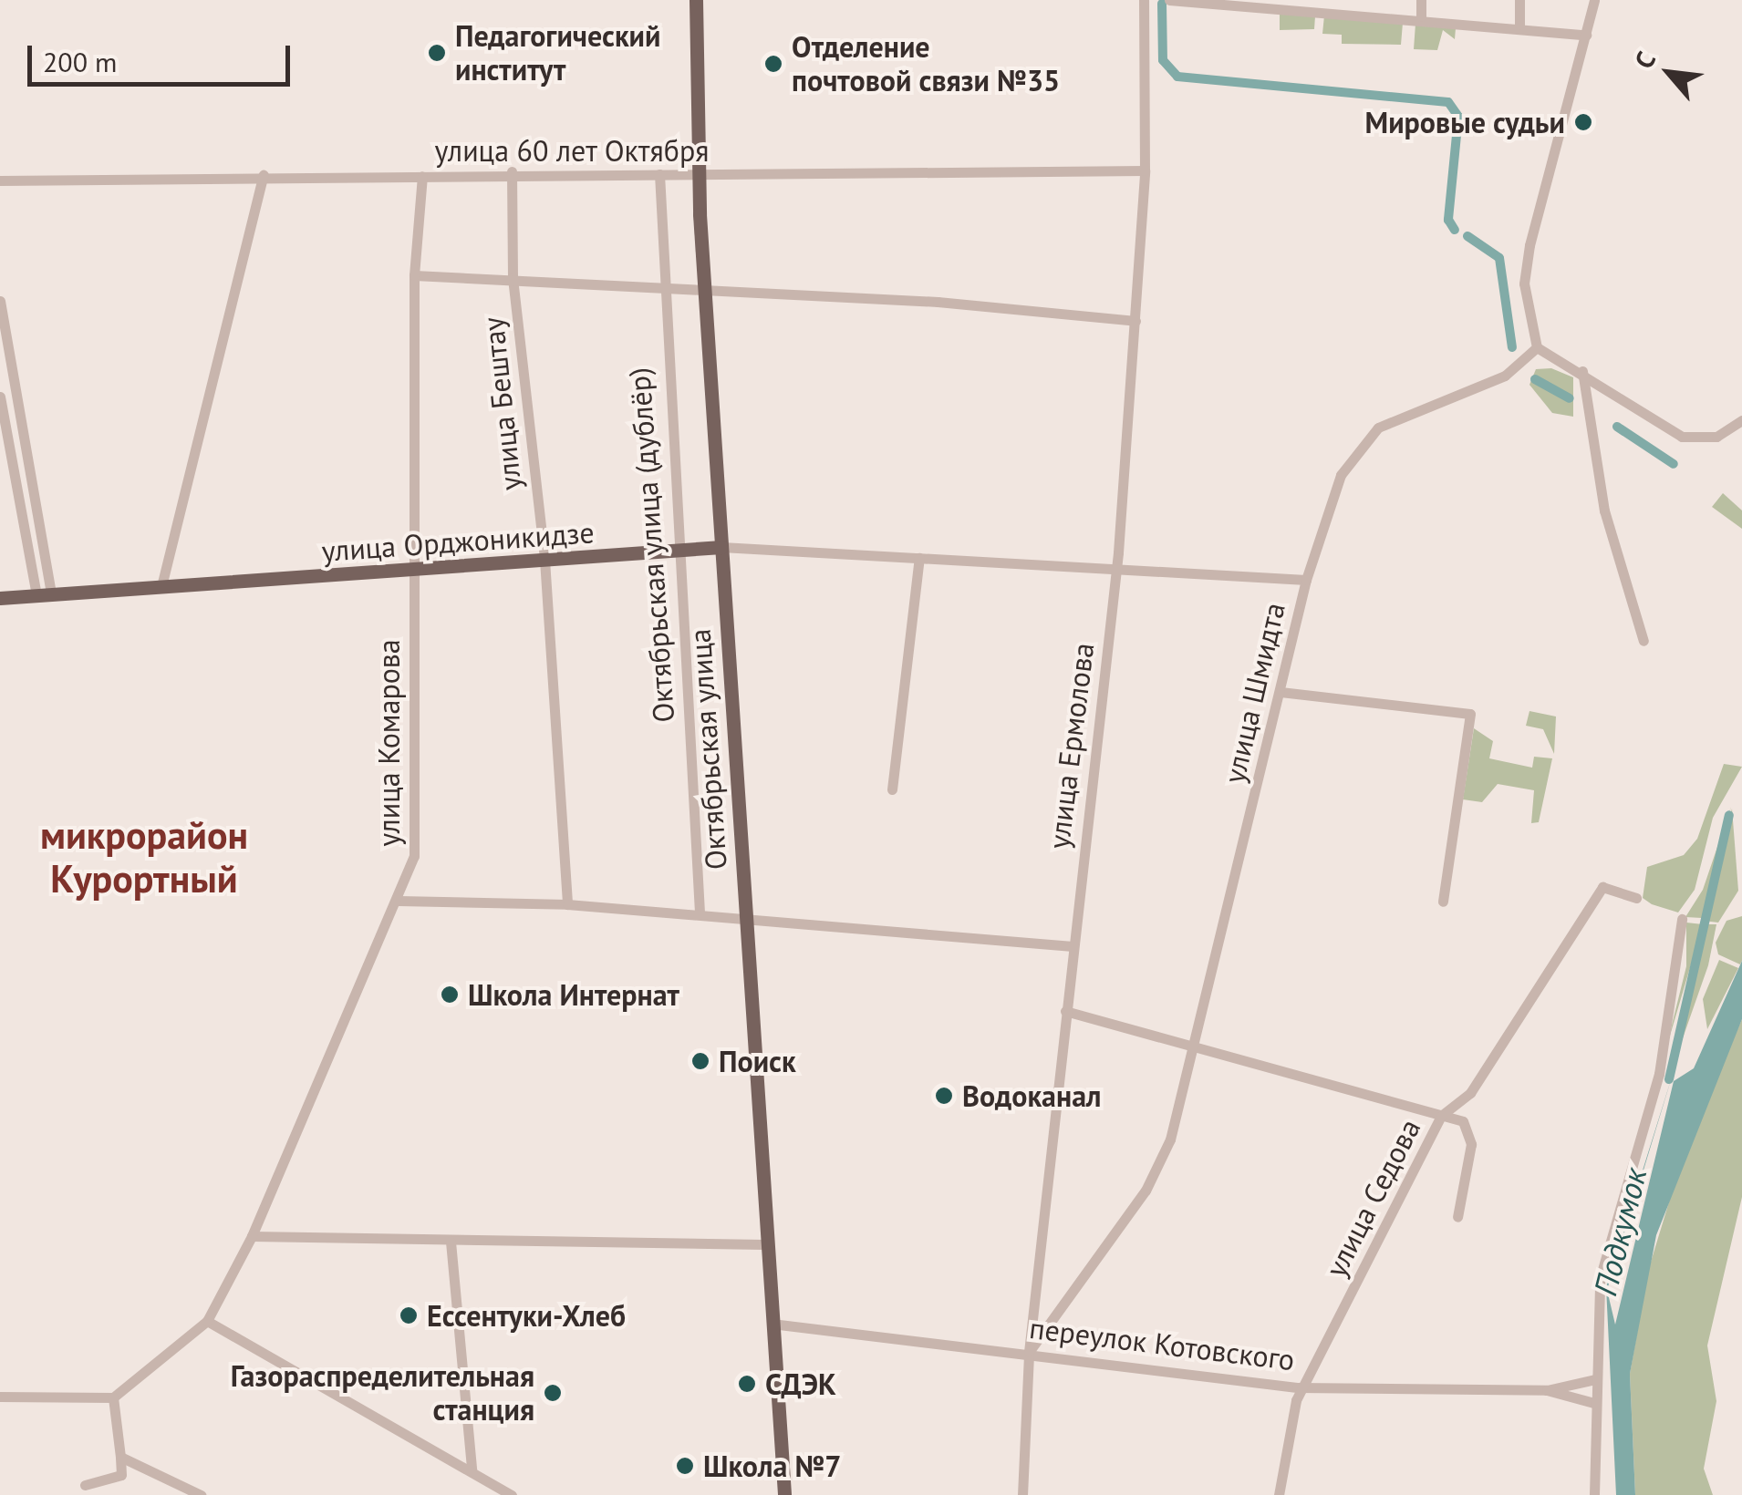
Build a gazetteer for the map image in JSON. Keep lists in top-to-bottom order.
{
  "streets": {
    "main road": ["улица Орджоникидзе", "Октябрьская улица"],
    "street": [
      "улица 60 лет Октября",
      "улица Бештау",
      "Октябрьская улица (дублёр)",
      "улица Шмидта",
      "улица Комарова",
      "улица Ермолова",
      "улица Седова",
      "переулок Котовского"
    ]
  },
  "crossings": [
    ["улица 60 лет Октября", "улица Бештау"],
    ["улица 60 лет Октября", "Октябрьская улица (дублёр)"],
    ["улица 60 лет Октября", "улица Комарова"],
    ["улица 60 лет Октября", "улица Ермолова"],
    ["улица 60 лет Октября", "Октябрьская улица"],
    ["улица Бештау", "улица Орджоникидзе"],
    ["улица Орджоникидзе", "Октябрьская улица (дублёр)"],
    ["улица Орджоникидзе", "улица Шмидта"],
    ["улица Орджоникидзе", "улица Комарова"],
    ["улица Орджоникидзе", "улица Ермолова"],
    ["улица Орджоникидзе", "Октябрьская улица"],
    ["улица Шмидта", "улица Ермолова"],
    ["улица Шмидта", "переулок Котовского"],
    ["улица Ермолова", "переулок Котовского"],
    ["Октябрьская улица", "переулок Котовского"],
    ["улица Седова", "переулок Котовского"]
  ],
  "districts": ["микрорайон Курортный"],
  "water": ["Подкумок"],
  "places": [
    "Педагогический институт",
    "Отделение почтовой связи №35",
    "Мировые судьи",
    "Школа Интернат",
    "Поиск",
    "Водоканал",
    "Ессентуки-Хлеб",
    "СДЭК",
    "Газораспределительная станция",
    "Школа №7"
  ],
  "scale_bar": "200 m",
  "north": "top left"
}
